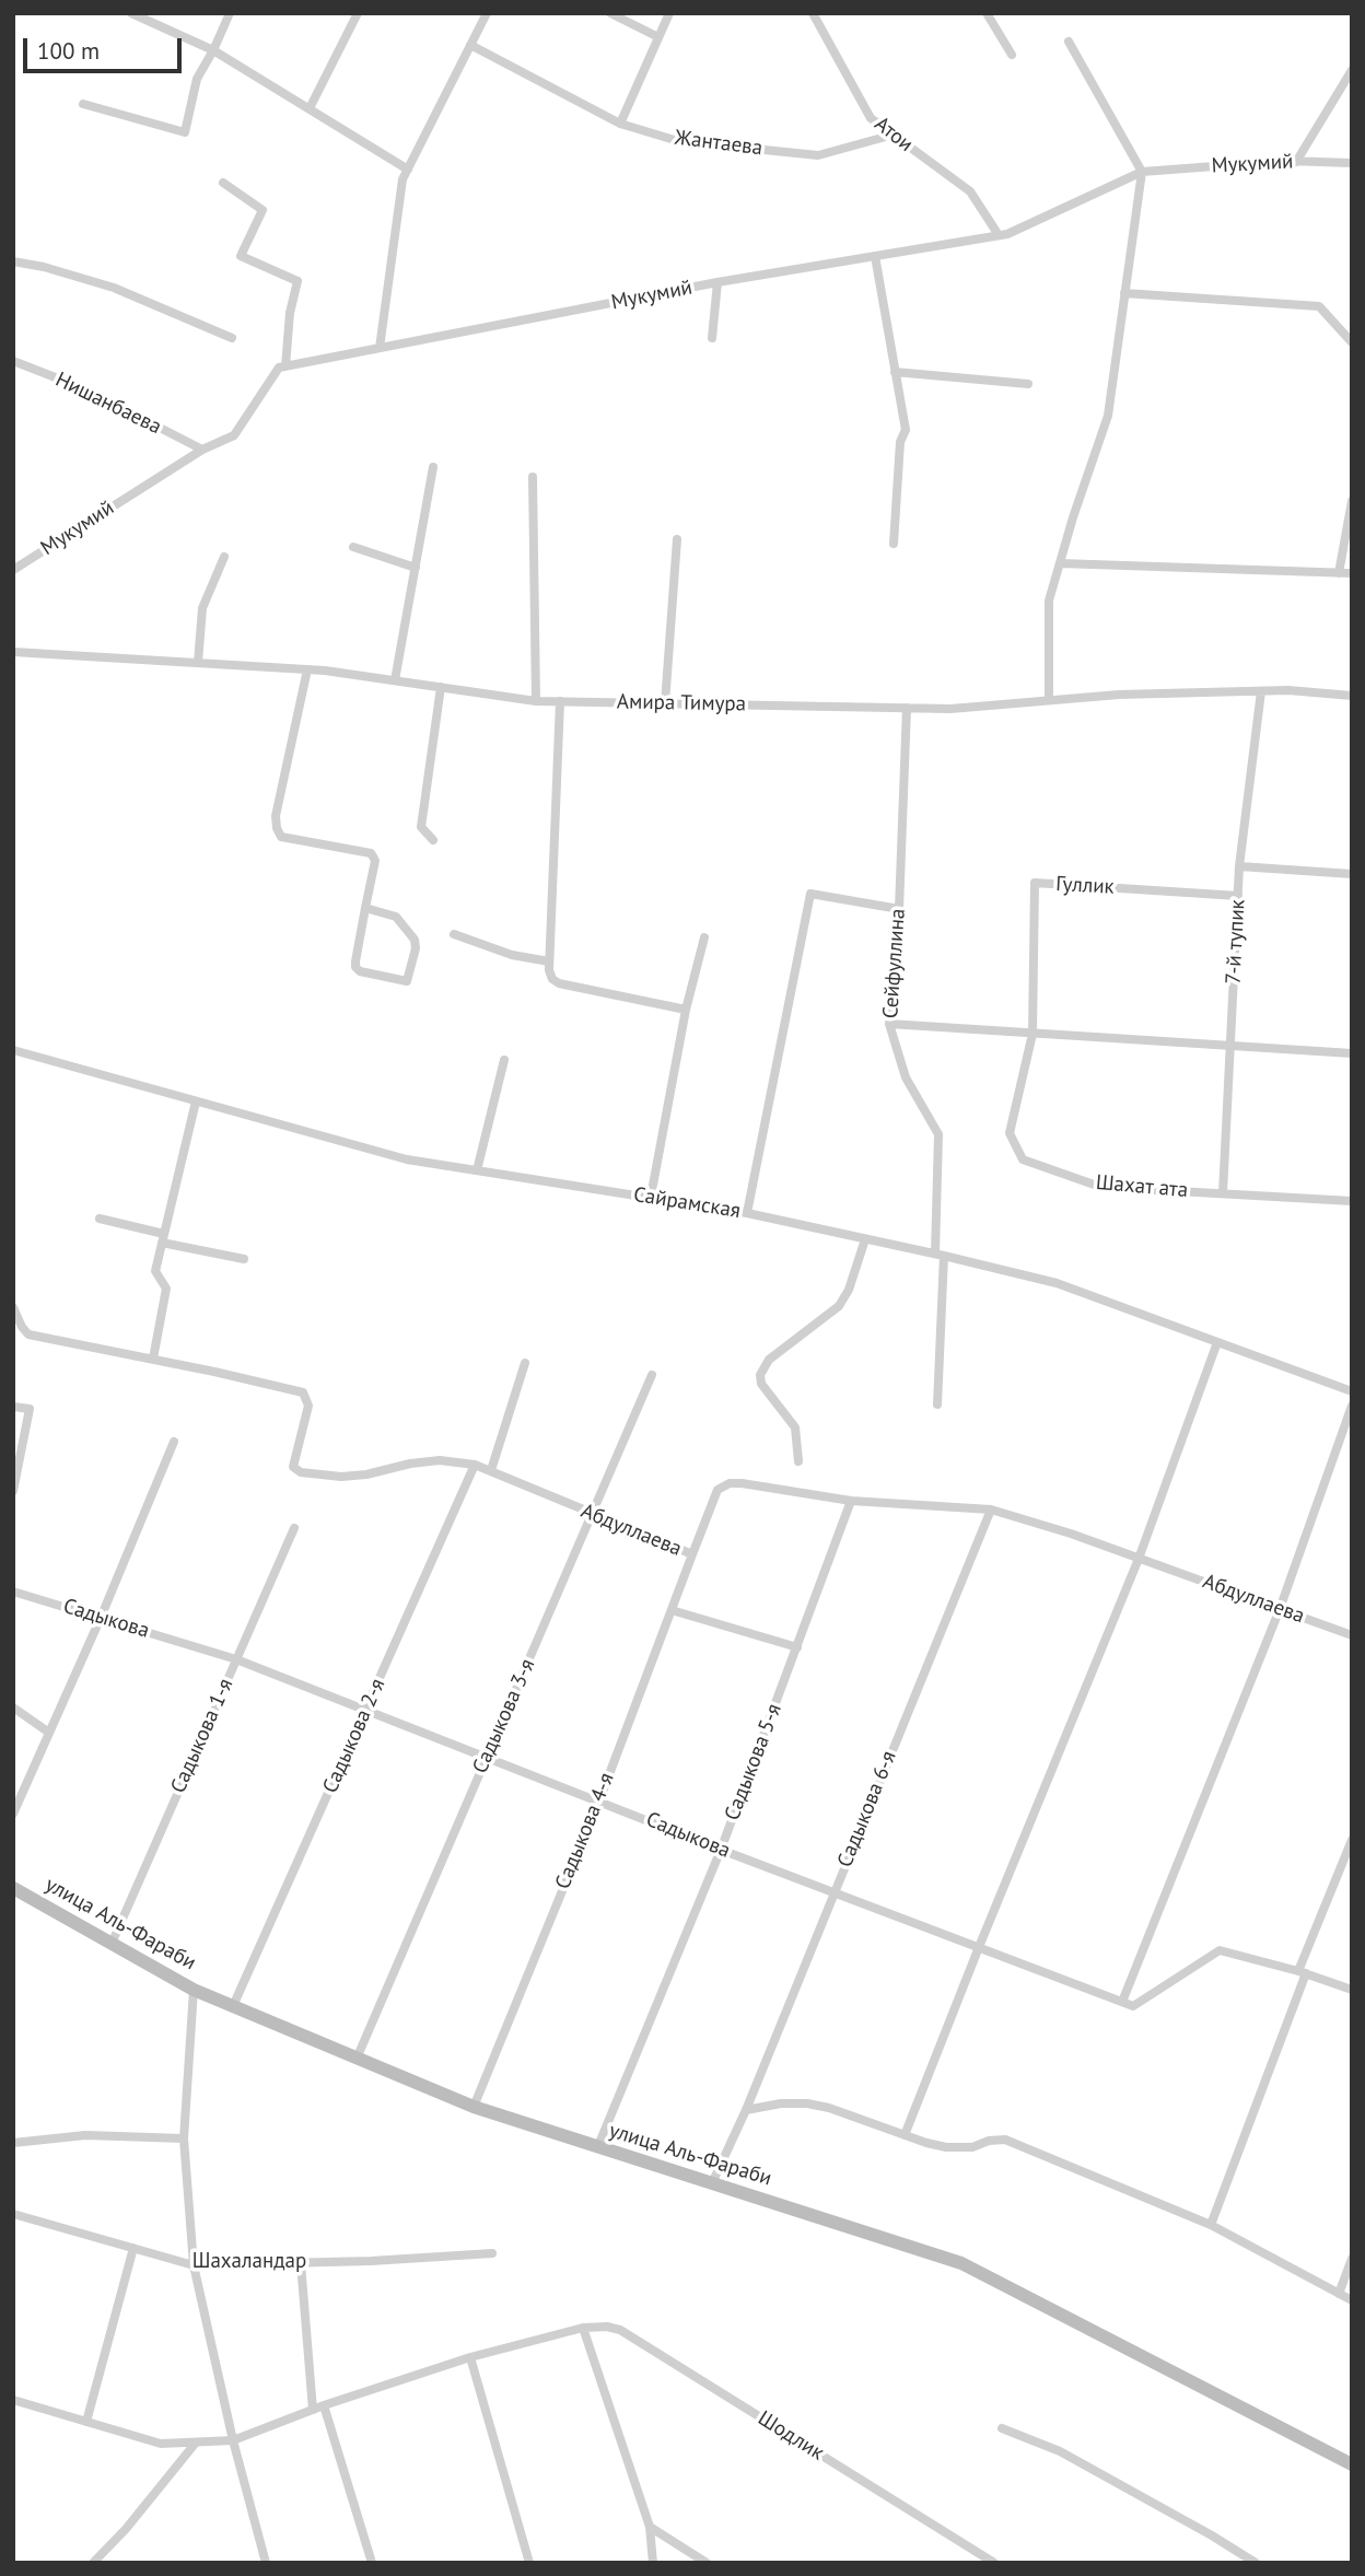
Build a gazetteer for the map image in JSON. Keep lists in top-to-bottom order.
{
  "streets": {
    "main road": ["улица Аль-Фараби"],
    "street": [
      "Атои",
      "Жантаева",
      "Мукумий",
      "Нишанбаева",
      "Амира Тимура",
      "Гуллик",
      "7-й тупик",
      "Сейфуллина",
      "Шахат ата",
      "Сайрамская",
      "Абдуллаева",
      "Садыкова",
      "Садыкова 3-я",
      "Садыкова 1-я",
      "Садыкова 2-я",
      "Садыкова 5-я",
      "Садыкова 6-я",
      "Садыкова 4-я",
      "Шахаландар",
      "Шодлик"
    ]
  },
  "crossings": [
    ["Атои", "Жантаева"],
    ["Атои", "Мукумий"],
    ["Мукумий", "Нишанбаева"],
    ["Амира Тимура", "7-й тупик"],
    ["Амира Тимура", "Сейфуллина"],
    ["Гуллик", "7-й тупик"],
    ["Гуллик", "Шахат ата"],
    ["7-й тупик", "Шахат ата"],
    ["Сейфуллина", "Сайрамская"],
    ["Абдуллаева", "Садыкова 3-я"],
    ["Абдуллаева", "Садыкова 2-я"],
    ["Абдуллаева", "Садыкова 5-я"],
    ["Абдуллаева", "Садыкова 6-я"],
    ["Абдуллаева", "Садыкова 4-я"],
    ["Садыкова", "Садыкова 3-я"],
    ["Садыкова", "Садыкова 1-я"],
    ["Садыкова", "Садыкова 2-я"],
    ["Садыкова", "Садыкова 5-я"],
    ["Садыкова", "Садыкова 6-я"],
    ["Садыкова", "Садыкова 4-я"],
    ["Садыкова 3-я", "улица Аль-Фараби"],
    ["Садыкова 1-я", "улица Аль-Фараби"],
    ["Садыкова 2-я", "улица Аль-Фараби"],
    ["Садыкова 5-я", "улица Аль-Фараби"],
    ["Садыкова 6-я", "улица Аль-Фараби"],
    ["Садыкова 4-я", "улица Аль-Фараби"]
  ],
  "scale_bar": "100 m"
}
